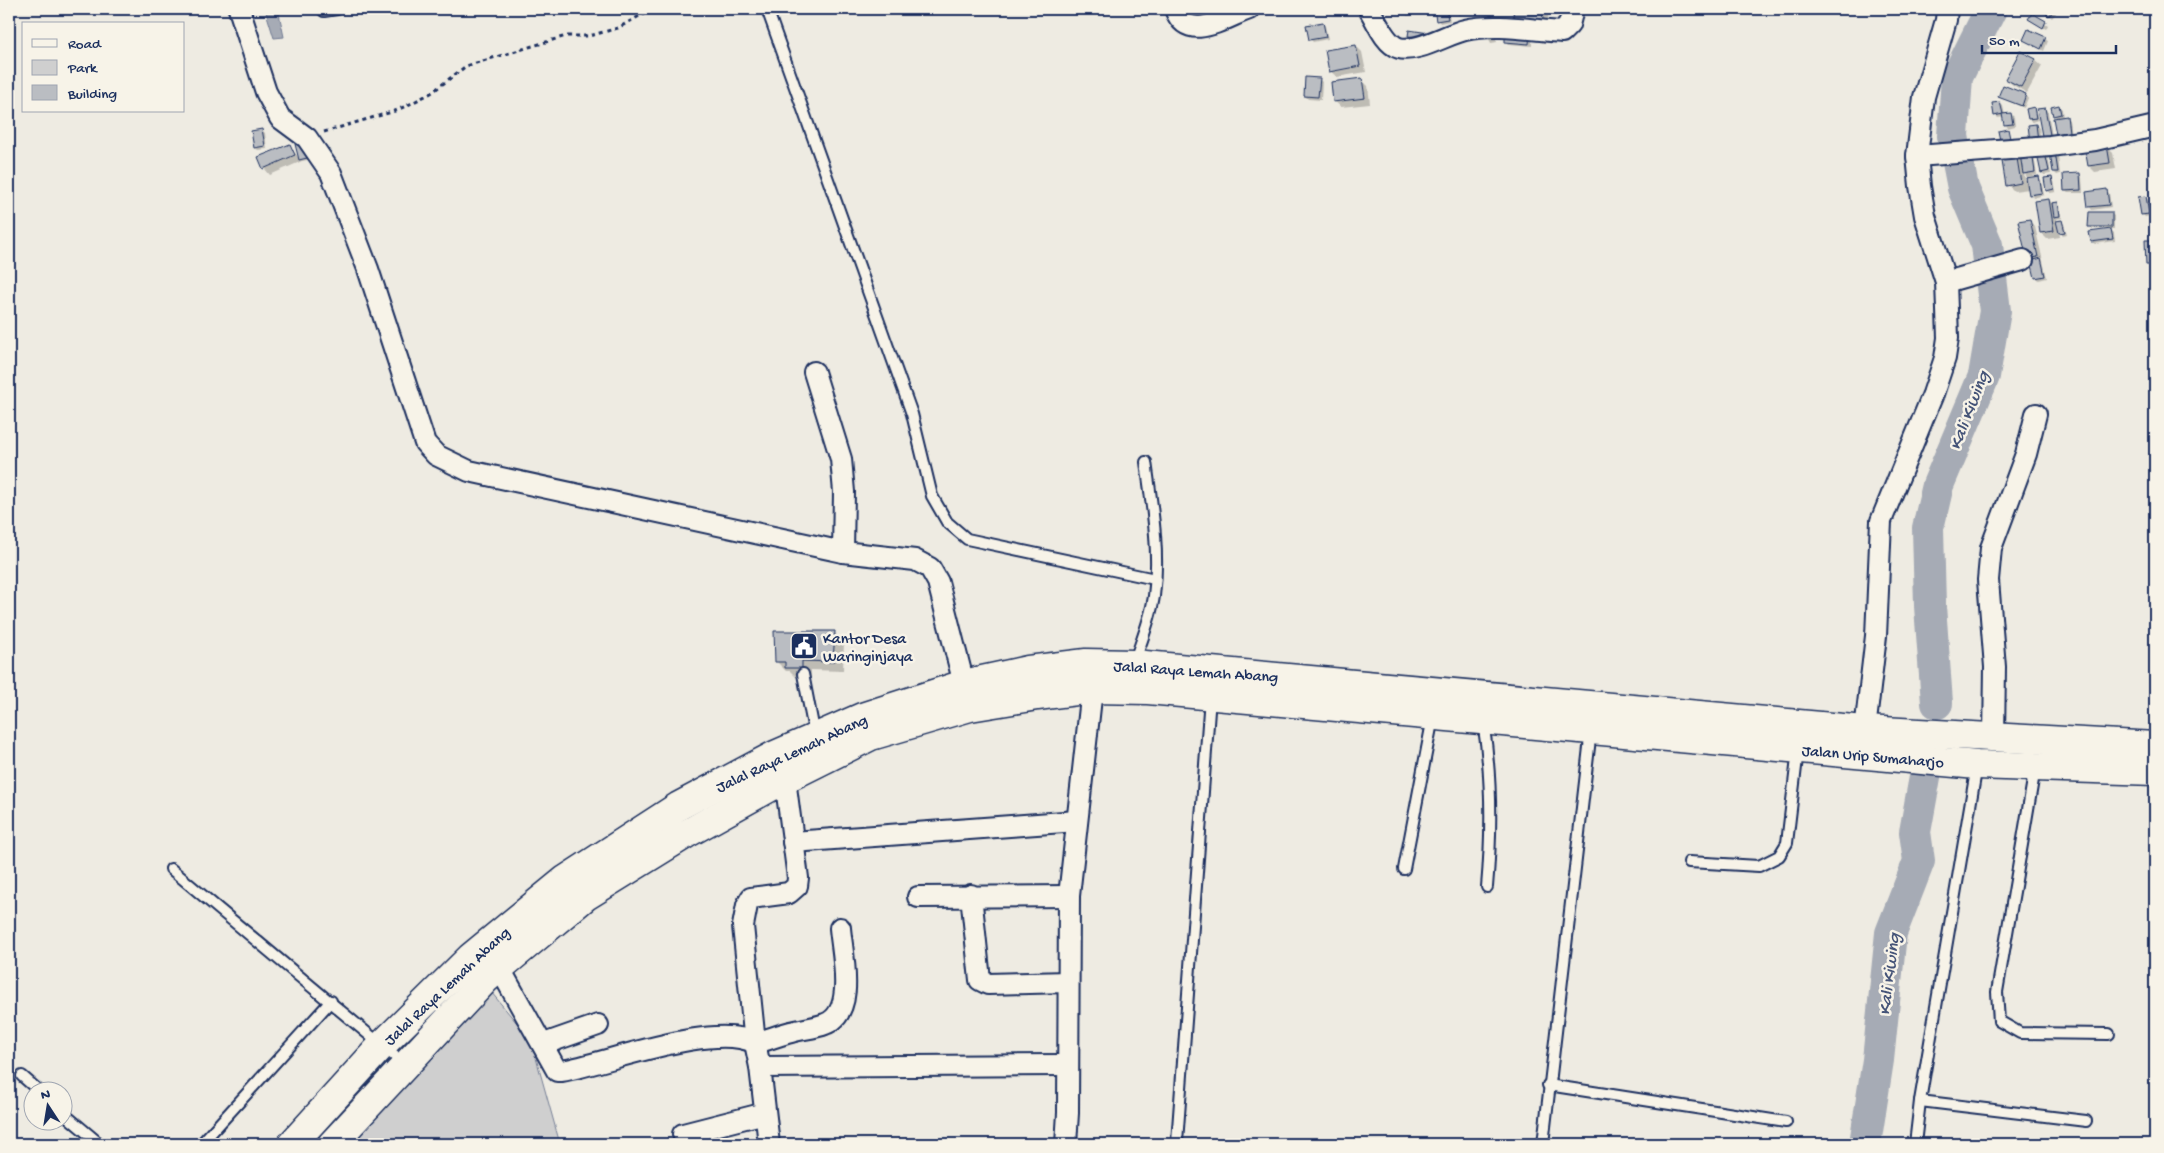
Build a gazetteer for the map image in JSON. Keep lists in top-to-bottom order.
{
  "streets": {
    "highway": ["Jalal Raya Lemah Abang", "Jalan Urip Sumaharjo"]
  },
  "crossings": [
    ["Jalal Raya Lemah Abang", "Jalan Urip Sumaharjo"]
  ],
  "water": ["Kali Kiwing"],
  "places": {
    "public building": ["Kantor Desa Waringinjaya"]
  },
  "legend": ["Road", "Park", "Building"],
  "scale_bar": "50 m",
  "north": "top"
}
